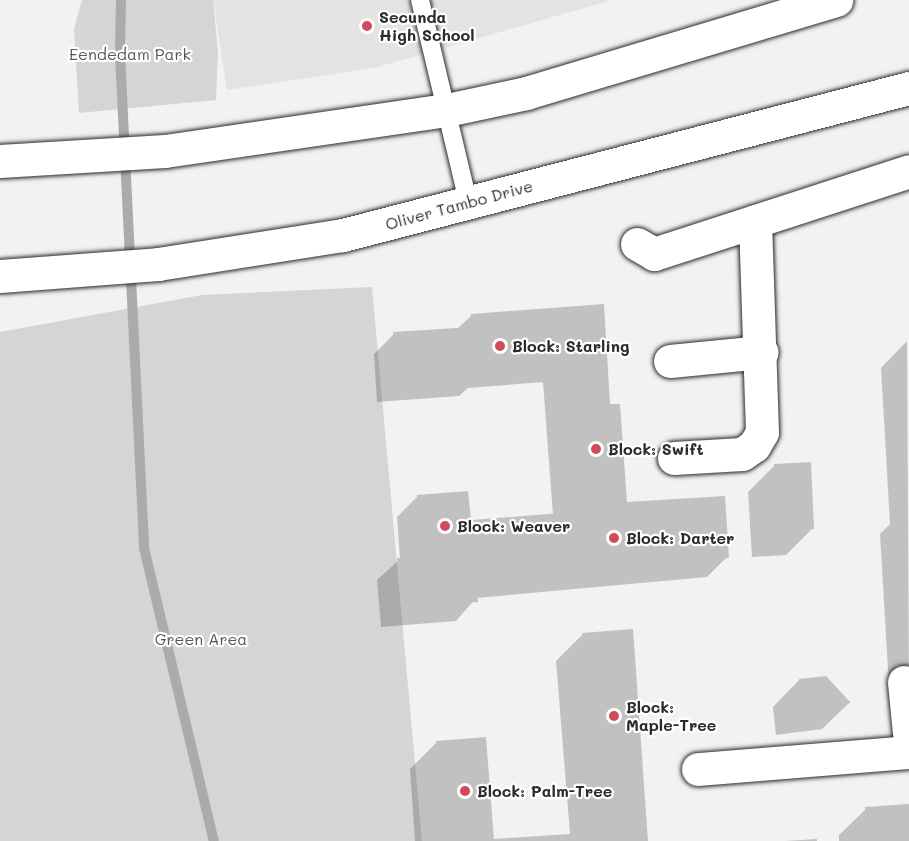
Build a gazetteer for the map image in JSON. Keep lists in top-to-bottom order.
{
  "streets": {
    "street": ["Oliver Tambo Drive"]
  },
  "parks": ["Eendedam Park", "Green Area"],
  "places": [
    "Secunda High School",
    "Block: Starling",
    "Block: Swift",
    "Block: Weaver",
    "Block: Darter",
    "Block: Maple-Tree",
    "Block: Palm-Tree"
  ]
}
